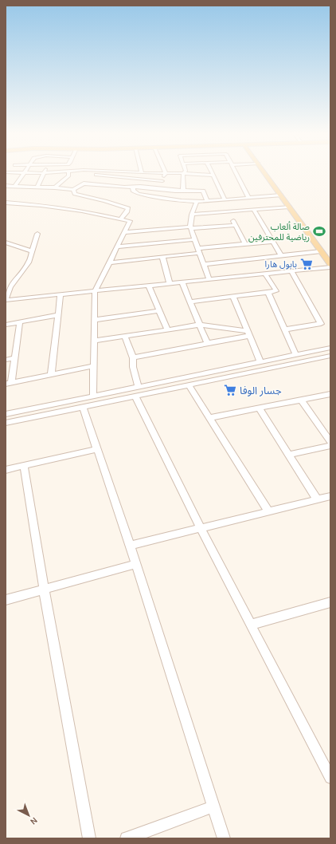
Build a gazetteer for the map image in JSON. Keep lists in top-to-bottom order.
{
  "places": {
    "sports": ["صالة ألعاب رياضية للمحترفين"],
    "supermarket": ["بابول هارا", "جسار الوفا"]
  },
  "north": "bottom right"
}
